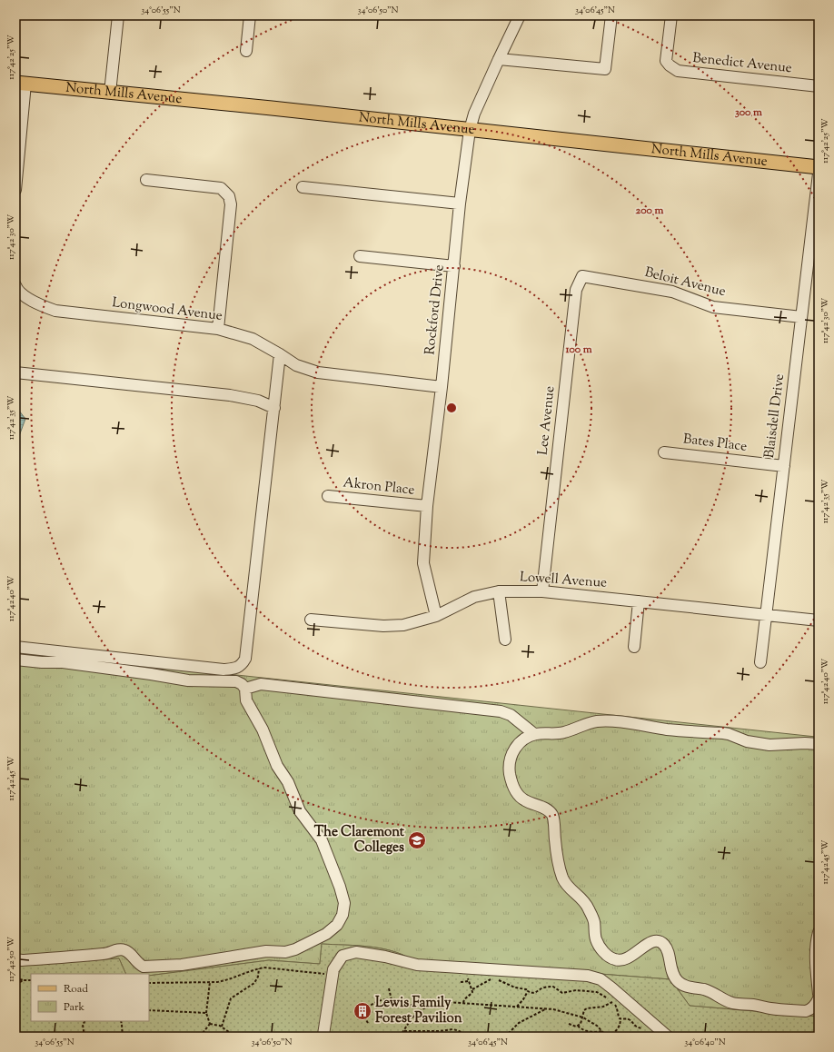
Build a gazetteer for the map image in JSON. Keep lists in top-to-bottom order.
{
  "streets": {
    "main road": ["North Mills Avenue"],
    "street": [
      "Benedict Avenue",
      "Beloit Avenue",
      "Longwood Avenue",
      "Rockford Drive",
      "Blaisdell Drive",
      "Lee Avenue",
      "Bates Place",
      "Akron Place",
      "Lowell Avenue"
    ]
  },
  "crossings": [
    ["North Mills Avenue", "Rockford Drive"],
    ["Beloit Avenue", "Blaisdell Drive"],
    ["Beloit Avenue", "Lee Avenue"],
    ["Longwood Avenue", "Rockford Drive"],
    ["Rockford Drive", "Akron Place"],
    ["Rockford Drive", "Lowell Avenue"],
    ["Blaisdell Drive", "Bates Place"],
    ["Blaisdell Drive", "Lowell Avenue"],
    ["Lee Avenue", "Lowell Avenue"]
  ],
  "places": {
    "school or university": ["The Claremont Colleges"],
    "building": ["Lewis Family Forest Pavilion"]
  },
  "legend": ["Road", "Park"],
  "coordinates": [
    "34°06'55\"N",
    "34°06'50\"N",
    "34°06'45\"N",
    "117°42'25\"W",
    "117°42'30\"W",
    "117°42'35\"W",
    "117°42'40\"W",
    "117°42'45\"W",
    "117°42'50\"W",
    "34°06'40\"N"
  ],
  "rings": ["300 m", "200 m", "100 m"]
}
